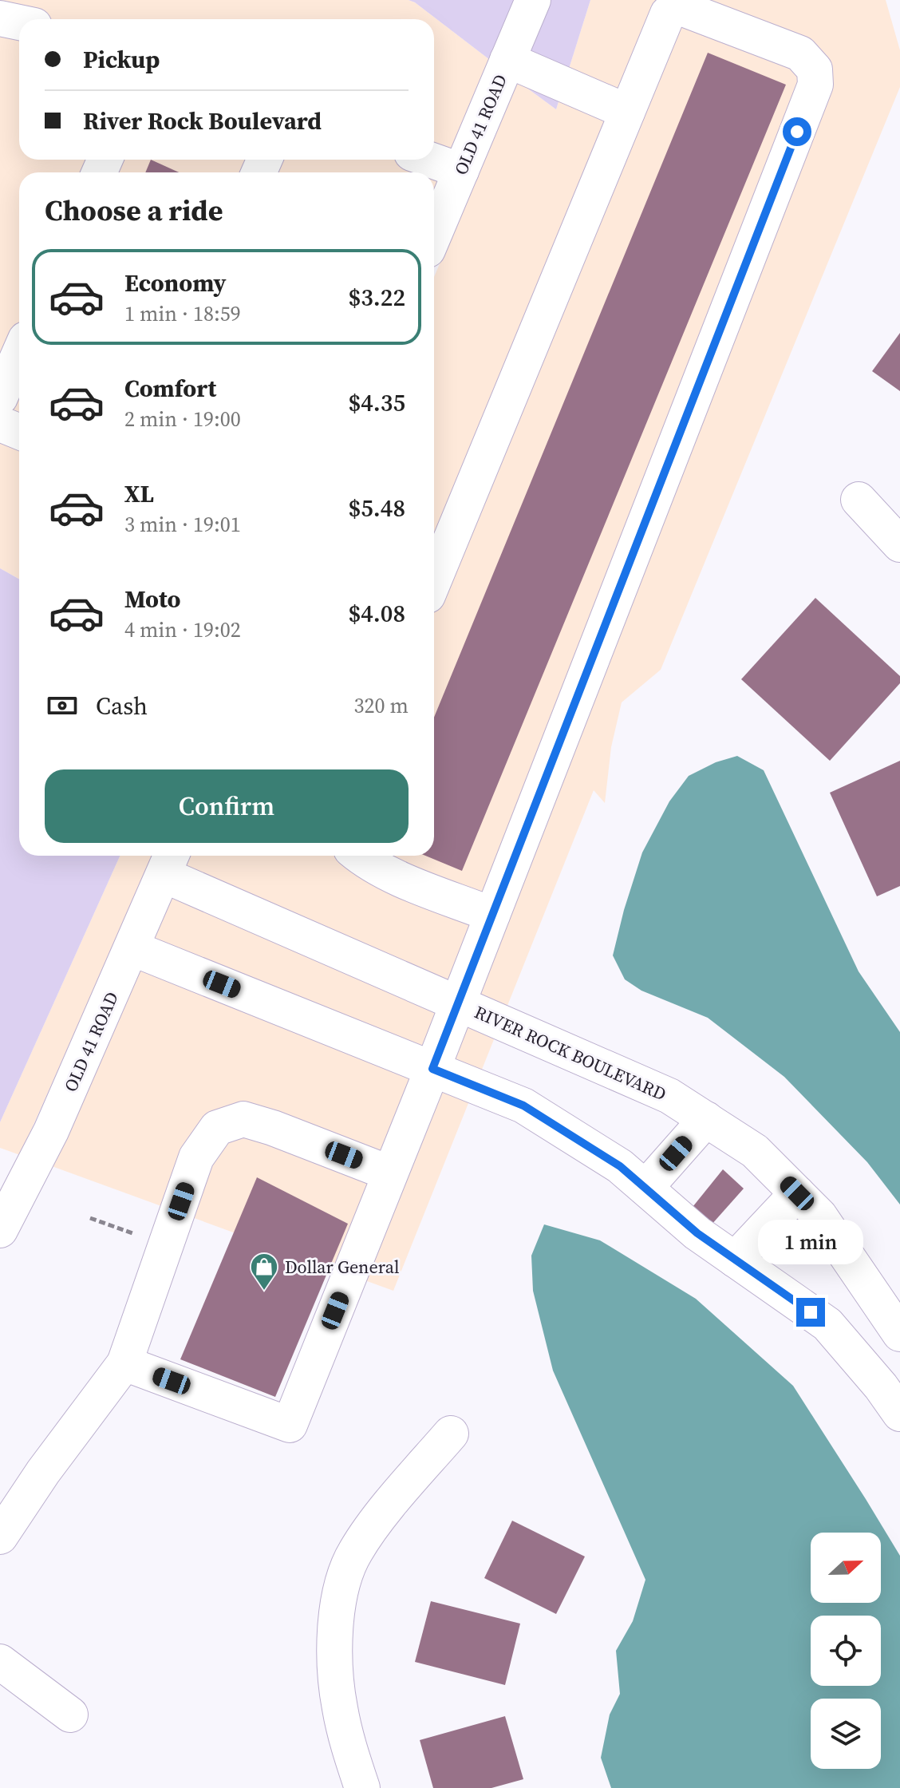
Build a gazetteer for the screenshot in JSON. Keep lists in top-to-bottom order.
{
  "streets": {
    "street": ["OLD 41 ROAD", "RIVER ROCK BOULEVARD"]
  },
  "crossings": [
    ["OLD 41 ROAD", "RIVER ROCK BOULEVARD"]
  ],
  "places": {
    "shop": ["Dollar General"]
  },
  "north": "right",
  "page": {
    "banner": ["Pickup", "River Rock Boulevard"],
    "heading": "Choose a ride",
    "list": [
      {
        "name": "Economy",
        "note": "1 min · 18:59",
        "value": "$3.22"
      },
      {
        "name": "Comfort",
        "note": "2 min · 19:00",
        "value": "$4.35"
      },
      {
        "name": "XL",
        "note": "3 min · 19:01",
        "value": "$5.48"
      },
      {
        "name": "Moto",
        "note": "4 min · 19:02",
        "value": "$4.08"
      }
    ],
    "pay": ["Cash", "320 m"],
    "buttons": "Confirm",
    "bubble": "1 min"
  }
}
